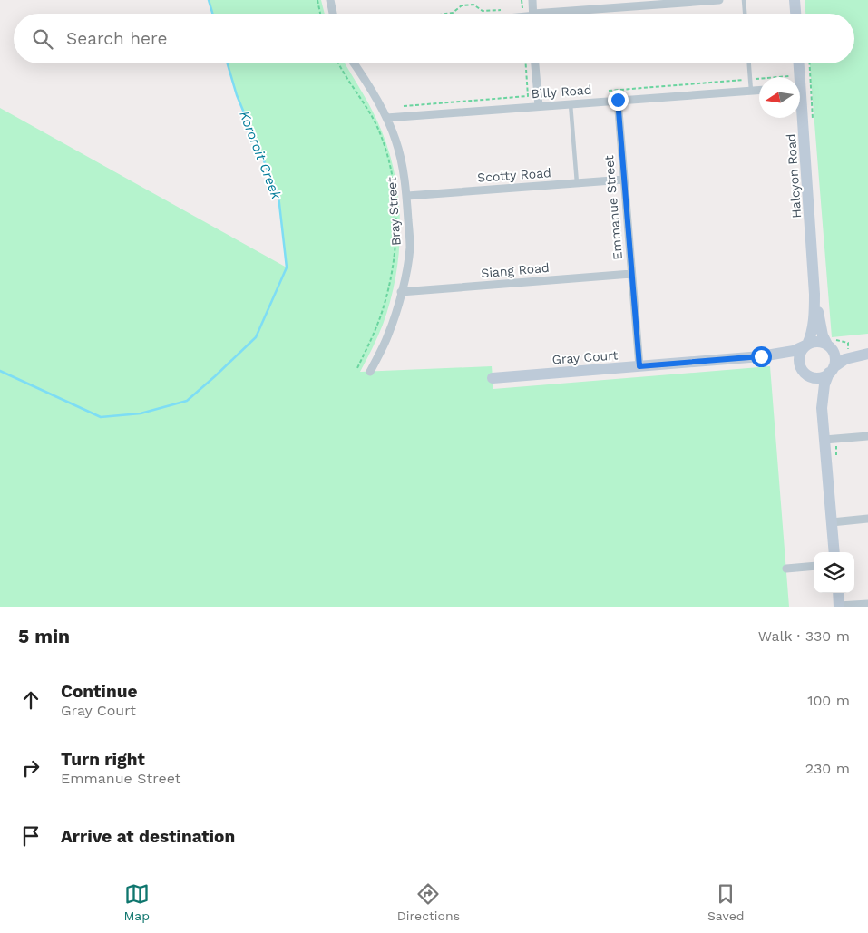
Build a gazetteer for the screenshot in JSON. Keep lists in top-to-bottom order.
{
  "streets": {
    "street": [
      "Billy Road",
      "Scotty Road",
      "Halcyon Road",
      "Emmanue Street",
      "Bray Street",
      "Siang Road",
      "Gray Court"
    ]
  },
  "crossings": [
    ["Billy Road", "Emmanue Street"],
    ["Billy Road", "Bray Street"],
    ["Scotty Road", "Emmanue Street"],
    ["Scotty Road", "Bray Street"],
    ["Emmanue Street", "Siang Road"],
    ["Emmanue Street", "Gray Court"],
    ["Bray Street", "Siang Road"]
  ],
  "water": ["Kororoit Creek"],
  "north": "left",
  "page": {
    "search": "Search here",
    "heading": ["5 min", "Walk · 330 m"],
    "list": [
      ["Continue", "Gray Court", "100 m"],
      ["Turn right", "Emmanue Street", "230 m"],
      "Arrive at destination"
    ],
    "nav": ["Map", "Directions", "Saved"]
  }
}
